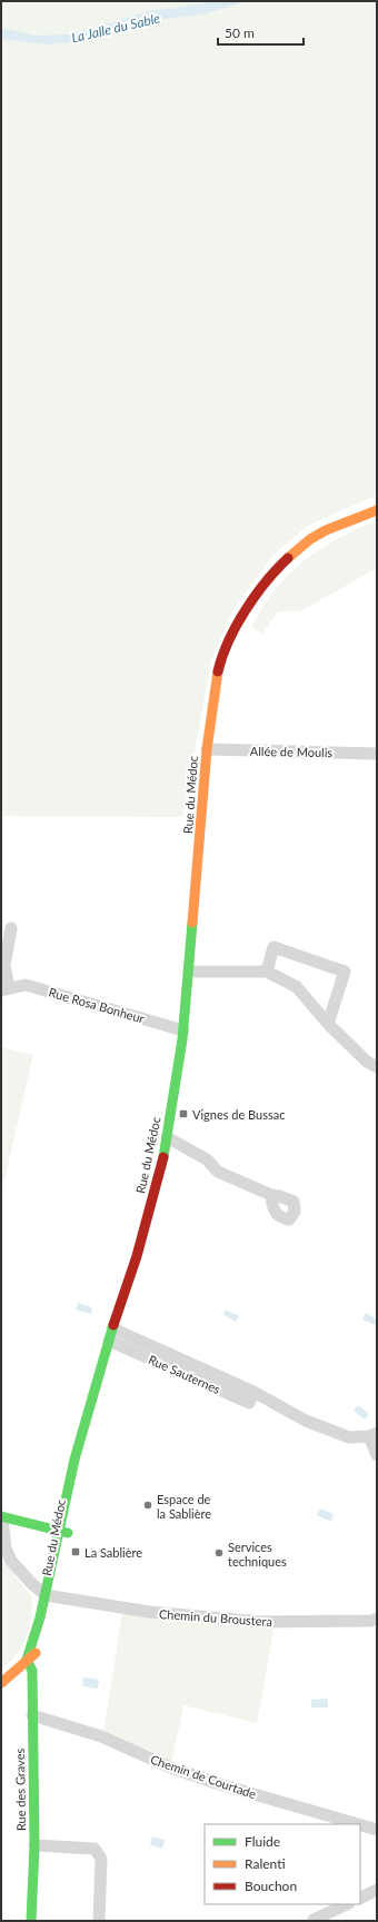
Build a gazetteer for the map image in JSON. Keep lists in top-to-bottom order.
{
  "streets": {
    "street": [
      "Allée de Moulis",
      "Rue du Médoc",
      "Rue Rosa Bonheur",
      "Rue Sauternes",
      "Chemin du Broustera",
      "Chemin de Courtade",
      "Rue des Graves"
    ]
  },
  "crossings": [
    ["Allée de Moulis", "Rue du Médoc"],
    ["Rue du Médoc", "Rue Rosa Bonheur"],
    ["Rue du Médoc", "Rue Sauternes"],
    ["Rue du Médoc", "Chemin du Broustera"],
    ["Rue du Médoc", "Rue des Graves"],
    ["Chemin de Courtade", "Rue des Graves"]
  ],
  "water": ["La Jalle du Sable"],
  "places": {
    "transit": ["Vignes de Bussac", "La Sablière"],
    "other": ["Espace de la Sablière", "Services techniques"]
  },
  "legend": ["Fluide", "Ralenti", "Bouchon"],
  "scale_bar": "50 m"
}
